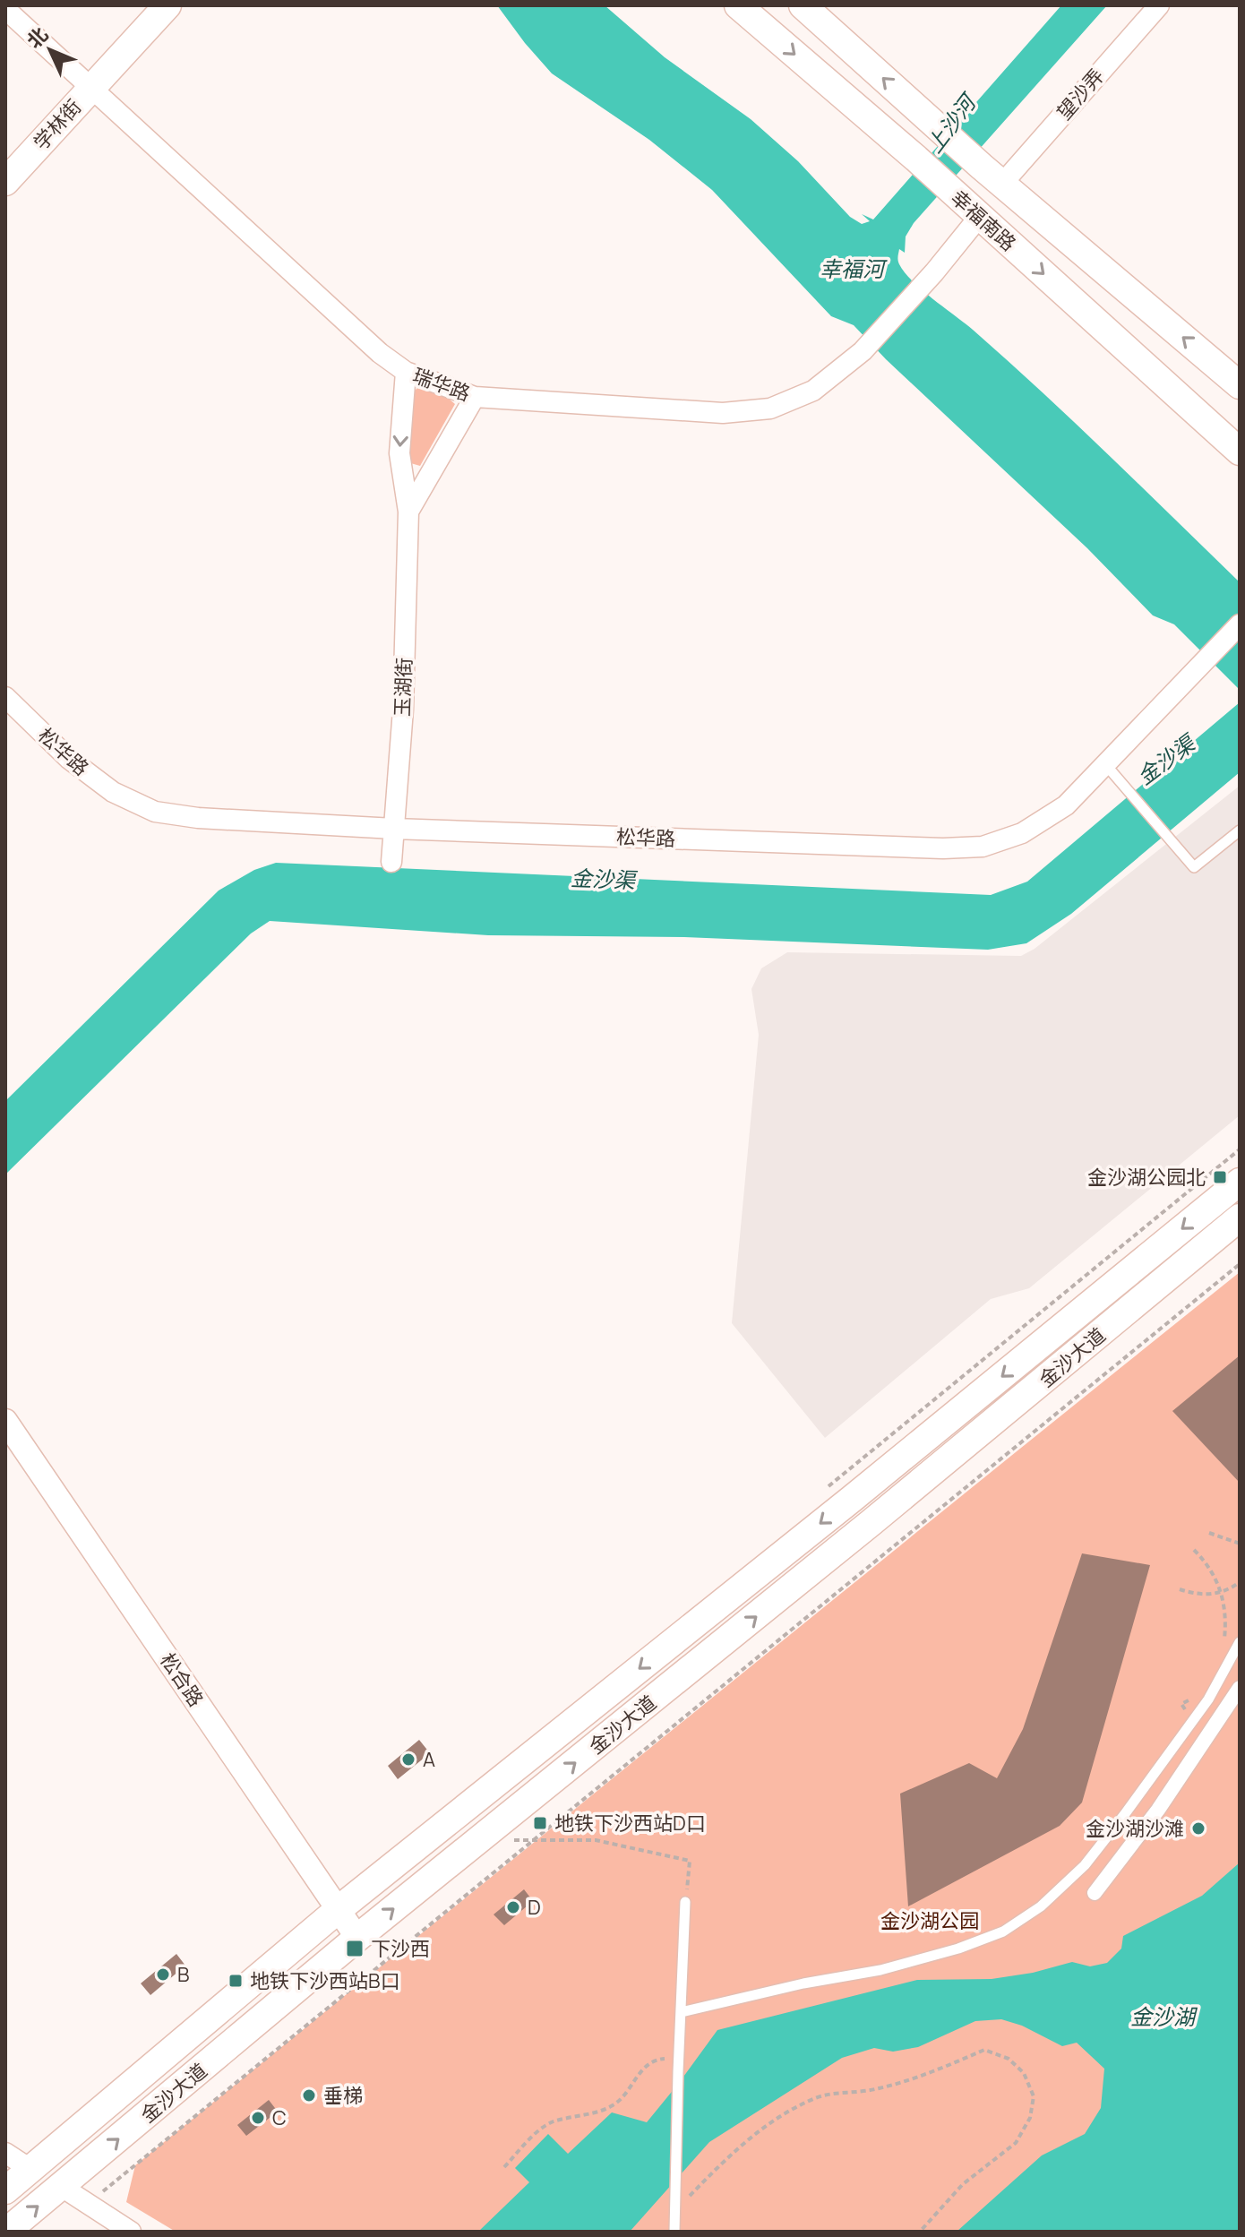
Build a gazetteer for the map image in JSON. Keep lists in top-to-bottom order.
{
  "streets": {
    "main road": ["学林街", "幸福南路", "金沙大道"],
    "street": [
      "望沙弄",
      "瑞华路",
      "玉湖街",
      "松华路",
      "松合路"
    ]
  },
  "crossings": [
    ["望沙弄", "幸福南路"],
    ["学林街", "瑞华路"],
    ["幸福南路", "瑞华路"],
    ["瑞华路", "玉湖街"],
    ["玉湖街", "松华路"],
    ["金沙大道", "松合路"]
  ],
  "water": [
    "上沙河",
    "幸福河",
    "金沙渠",
    "金沙湖"
  ],
  "parks": ["金沙湖公园"],
  "places": {
    "transit": [
      "金沙湖公园北",
      "地铁下沙西站D口",
      "下沙西",
      "地铁下沙西站B口"
    ],
    "other": [
      "A",
      "金沙湖沙滩",
      "D",
      "B",
      "垂梯",
      "C"
    ]
  },
  "north": "top left"
}
